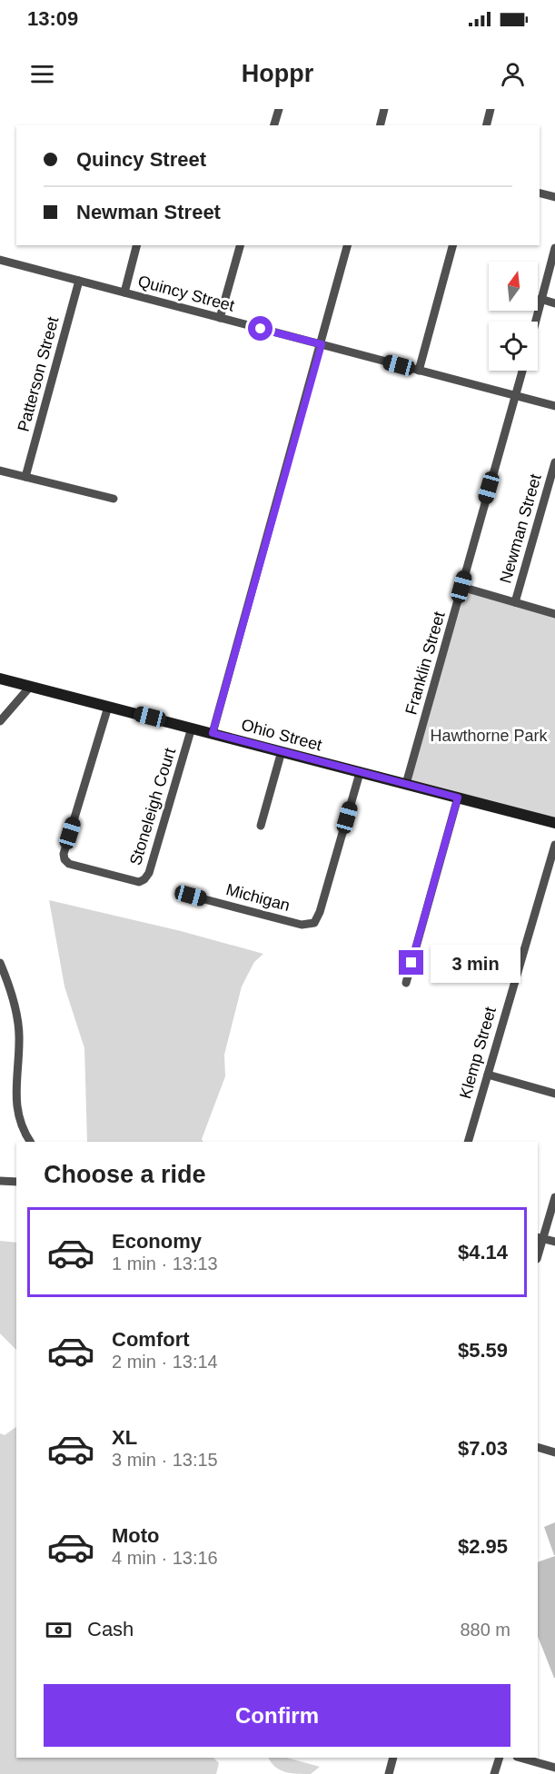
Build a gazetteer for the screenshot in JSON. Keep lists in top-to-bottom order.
{
  "streets": {
    "street": [
      "Quincy Street",
      "Patterson Street",
      "Newman Street",
      "Franklin Street",
      "Ohio Street",
      "Stoneleigh Court",
      "Michigan",
      "Klemp Street"
    ]
  },
  "crossings": [
    ["Quincy Street", "Patterson Street"],
    ["Quincy Street", "Franklin Street"],
    ["Franklin Street", "Ohio Street"],
    ["Ohio Street", "Stoneleigh Court"],
    ["Ohio Street", "Michigan"]
  ],
  "parks": ["Hawthorne Park"],
  "north": "top",
  "page": {
    "status": "13:09",
    "header": "Hoppr",
    "banner": ["Quincy Street", "Newman Street"],
    "bubble": "3 min",
    "heading": "Choose a ride",
    "list": [
      {
        "name": "Economy",
        "note": "1 min · 13:13",
        "value": "$4.14"
      },
      {
        "name": "Comfort",
        "note": "2 min · 13:14",
        "value": "$5.59"
      },
      {
        "name": "XL",
        "note": "3 min · 13:15",
        "value": "$7.03"
      },
      {
        "name": "Moto",
        "note": "4 min · 13:16",
        "value": "$2.95"
      }
    ],
    "pay": ["Cash", "880 m"],
    "buttons": "Confirm"
  }
}
